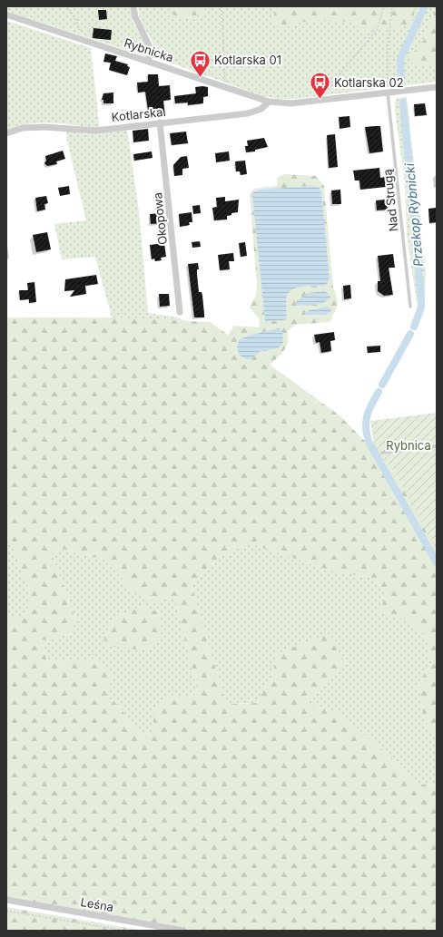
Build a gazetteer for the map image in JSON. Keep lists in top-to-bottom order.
{
  "streets": {
    "street": [
      "Rybnicka",
      "Kotlarska",
      "Okopowa",
      "Leśna"
    ],
    "lane": ["Nad Strugą"]
  },
  "crossings": [
    ["Rybnicka", "Kotlarska"],
    ["Rybnicka", "Nad Strugą"],
    ["Kotlarska", "Okopowa"]
  ],
  "water": ["Przekop Rybnicki"],
  "parks": ["Rybnica"],
  "places": {
    "bus stop": ["Kotlarska 01", "Kotlarska 02"]
  }
}
